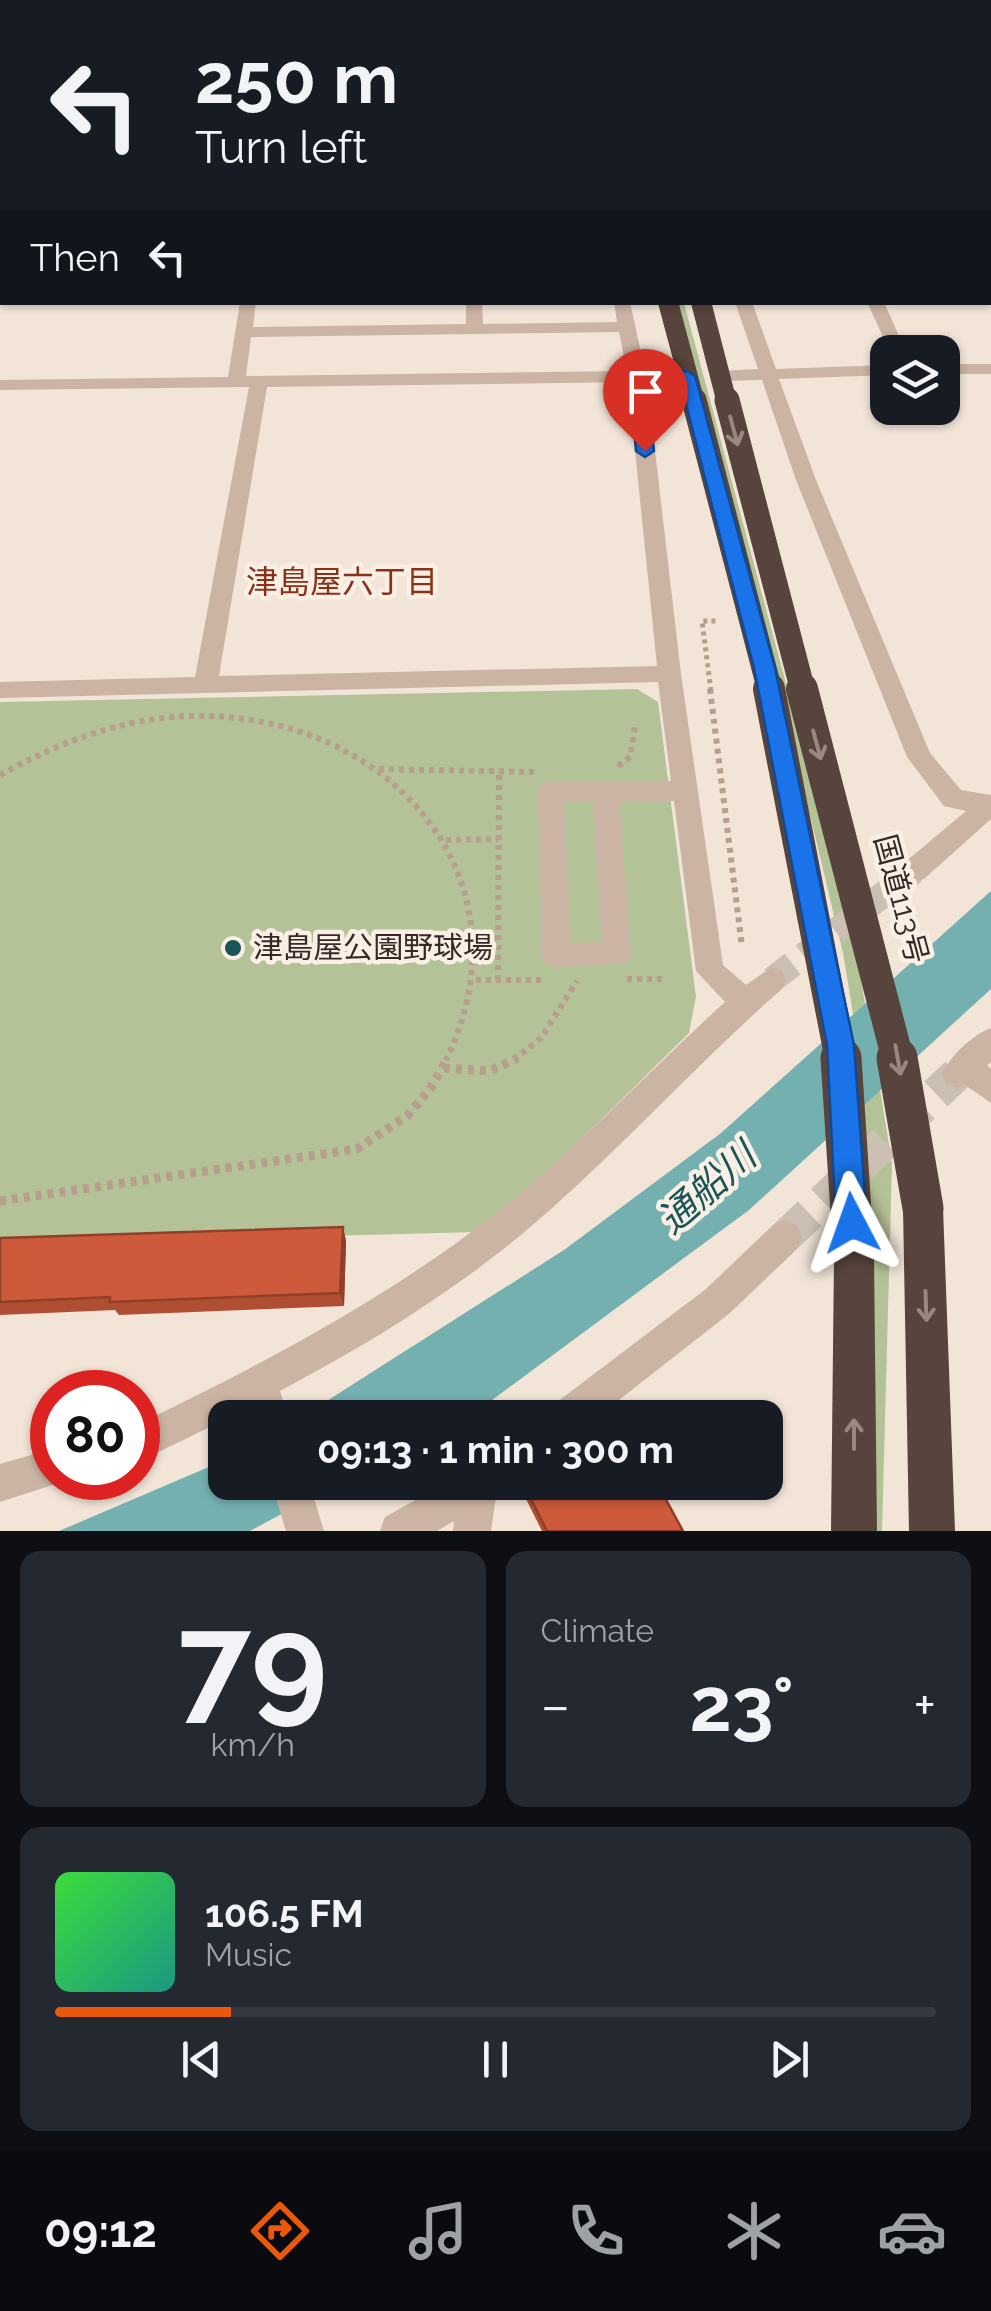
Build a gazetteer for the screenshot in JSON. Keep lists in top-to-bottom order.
{
  "streets": {
    "highway": ["国道113号"]
  },
  "districts": ["津島屋六丁目"],
  "water": ["通船川"],
  "places": ["津島屋公園野球場"],
  "page": {
    "turn": ["250 m", "Turn left"],
    "then": "Then",
    "limit": "80",
    "trip": "09:13 · 1 min · 300 m",
    "tile": [
      ["79", "km/h"],
      "Climate"
    ],
    "heat": ["−", "23°", "+"],
    "song": ["106.5 FM", "Music"],
    "tabs": "09:12"
  }
}
